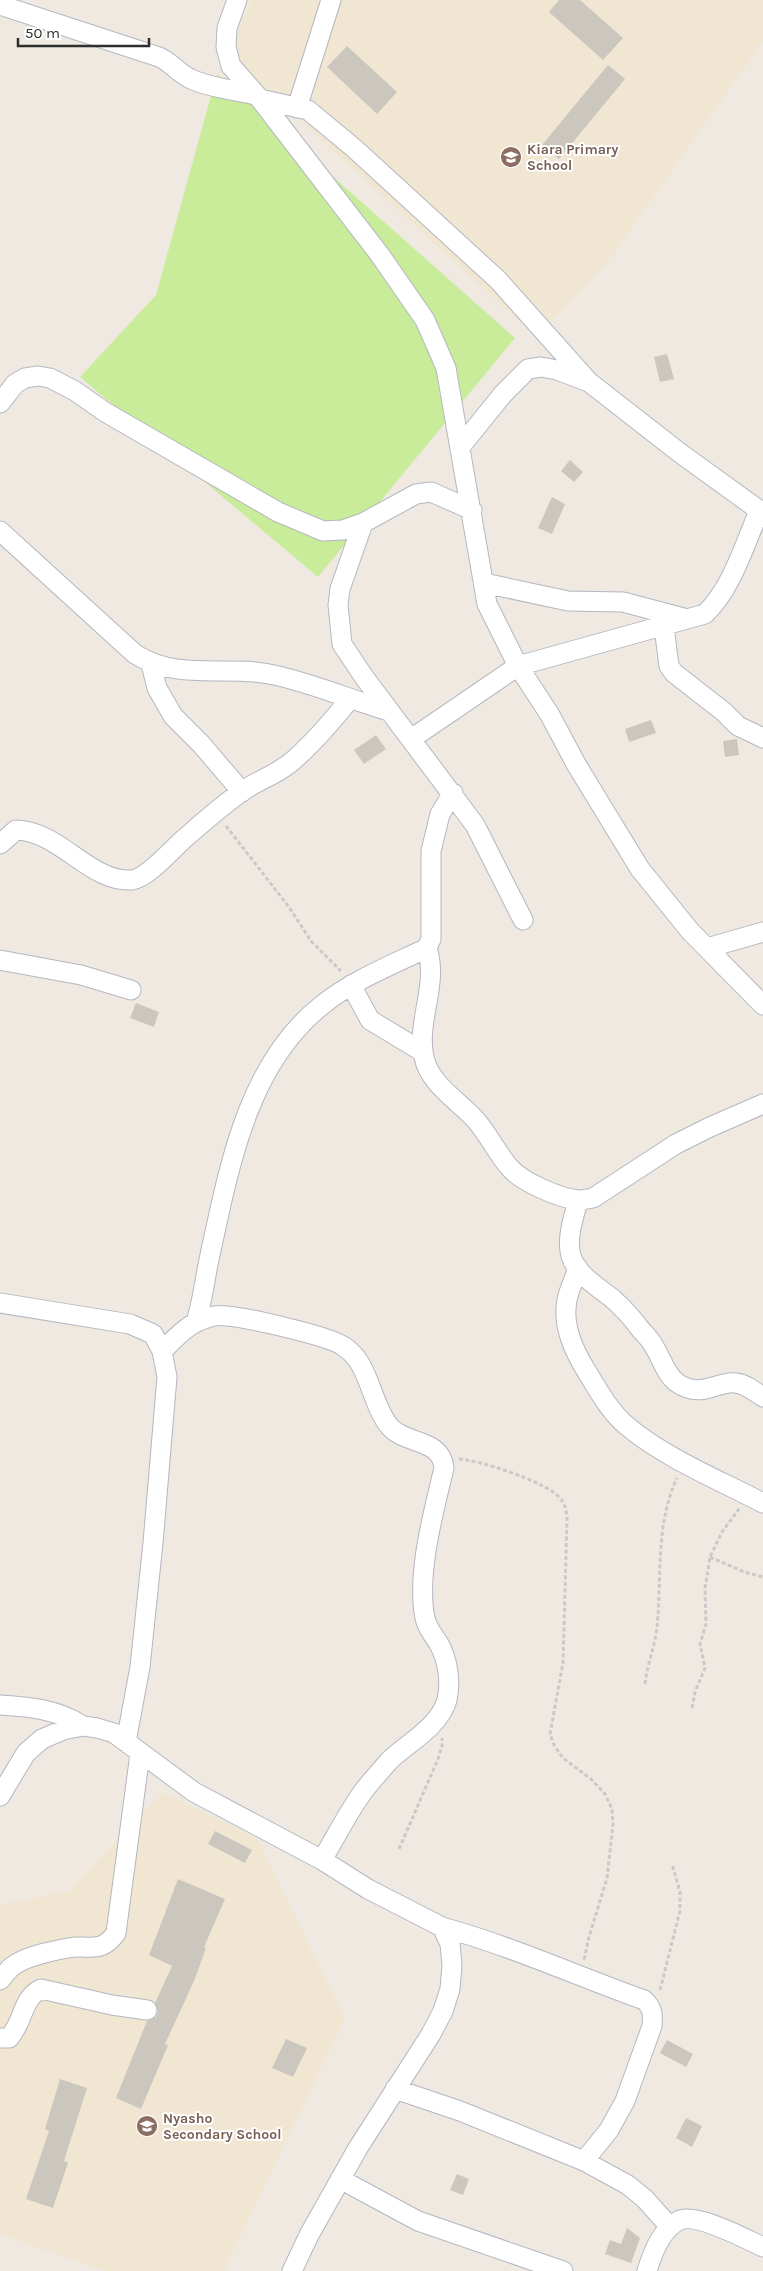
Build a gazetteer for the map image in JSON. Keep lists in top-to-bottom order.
{
  "places": {
    "school or university": ["Kiara Primary School", "Nyasho Secondary School"]
  },
  "scale_bar": "50 m"
}
